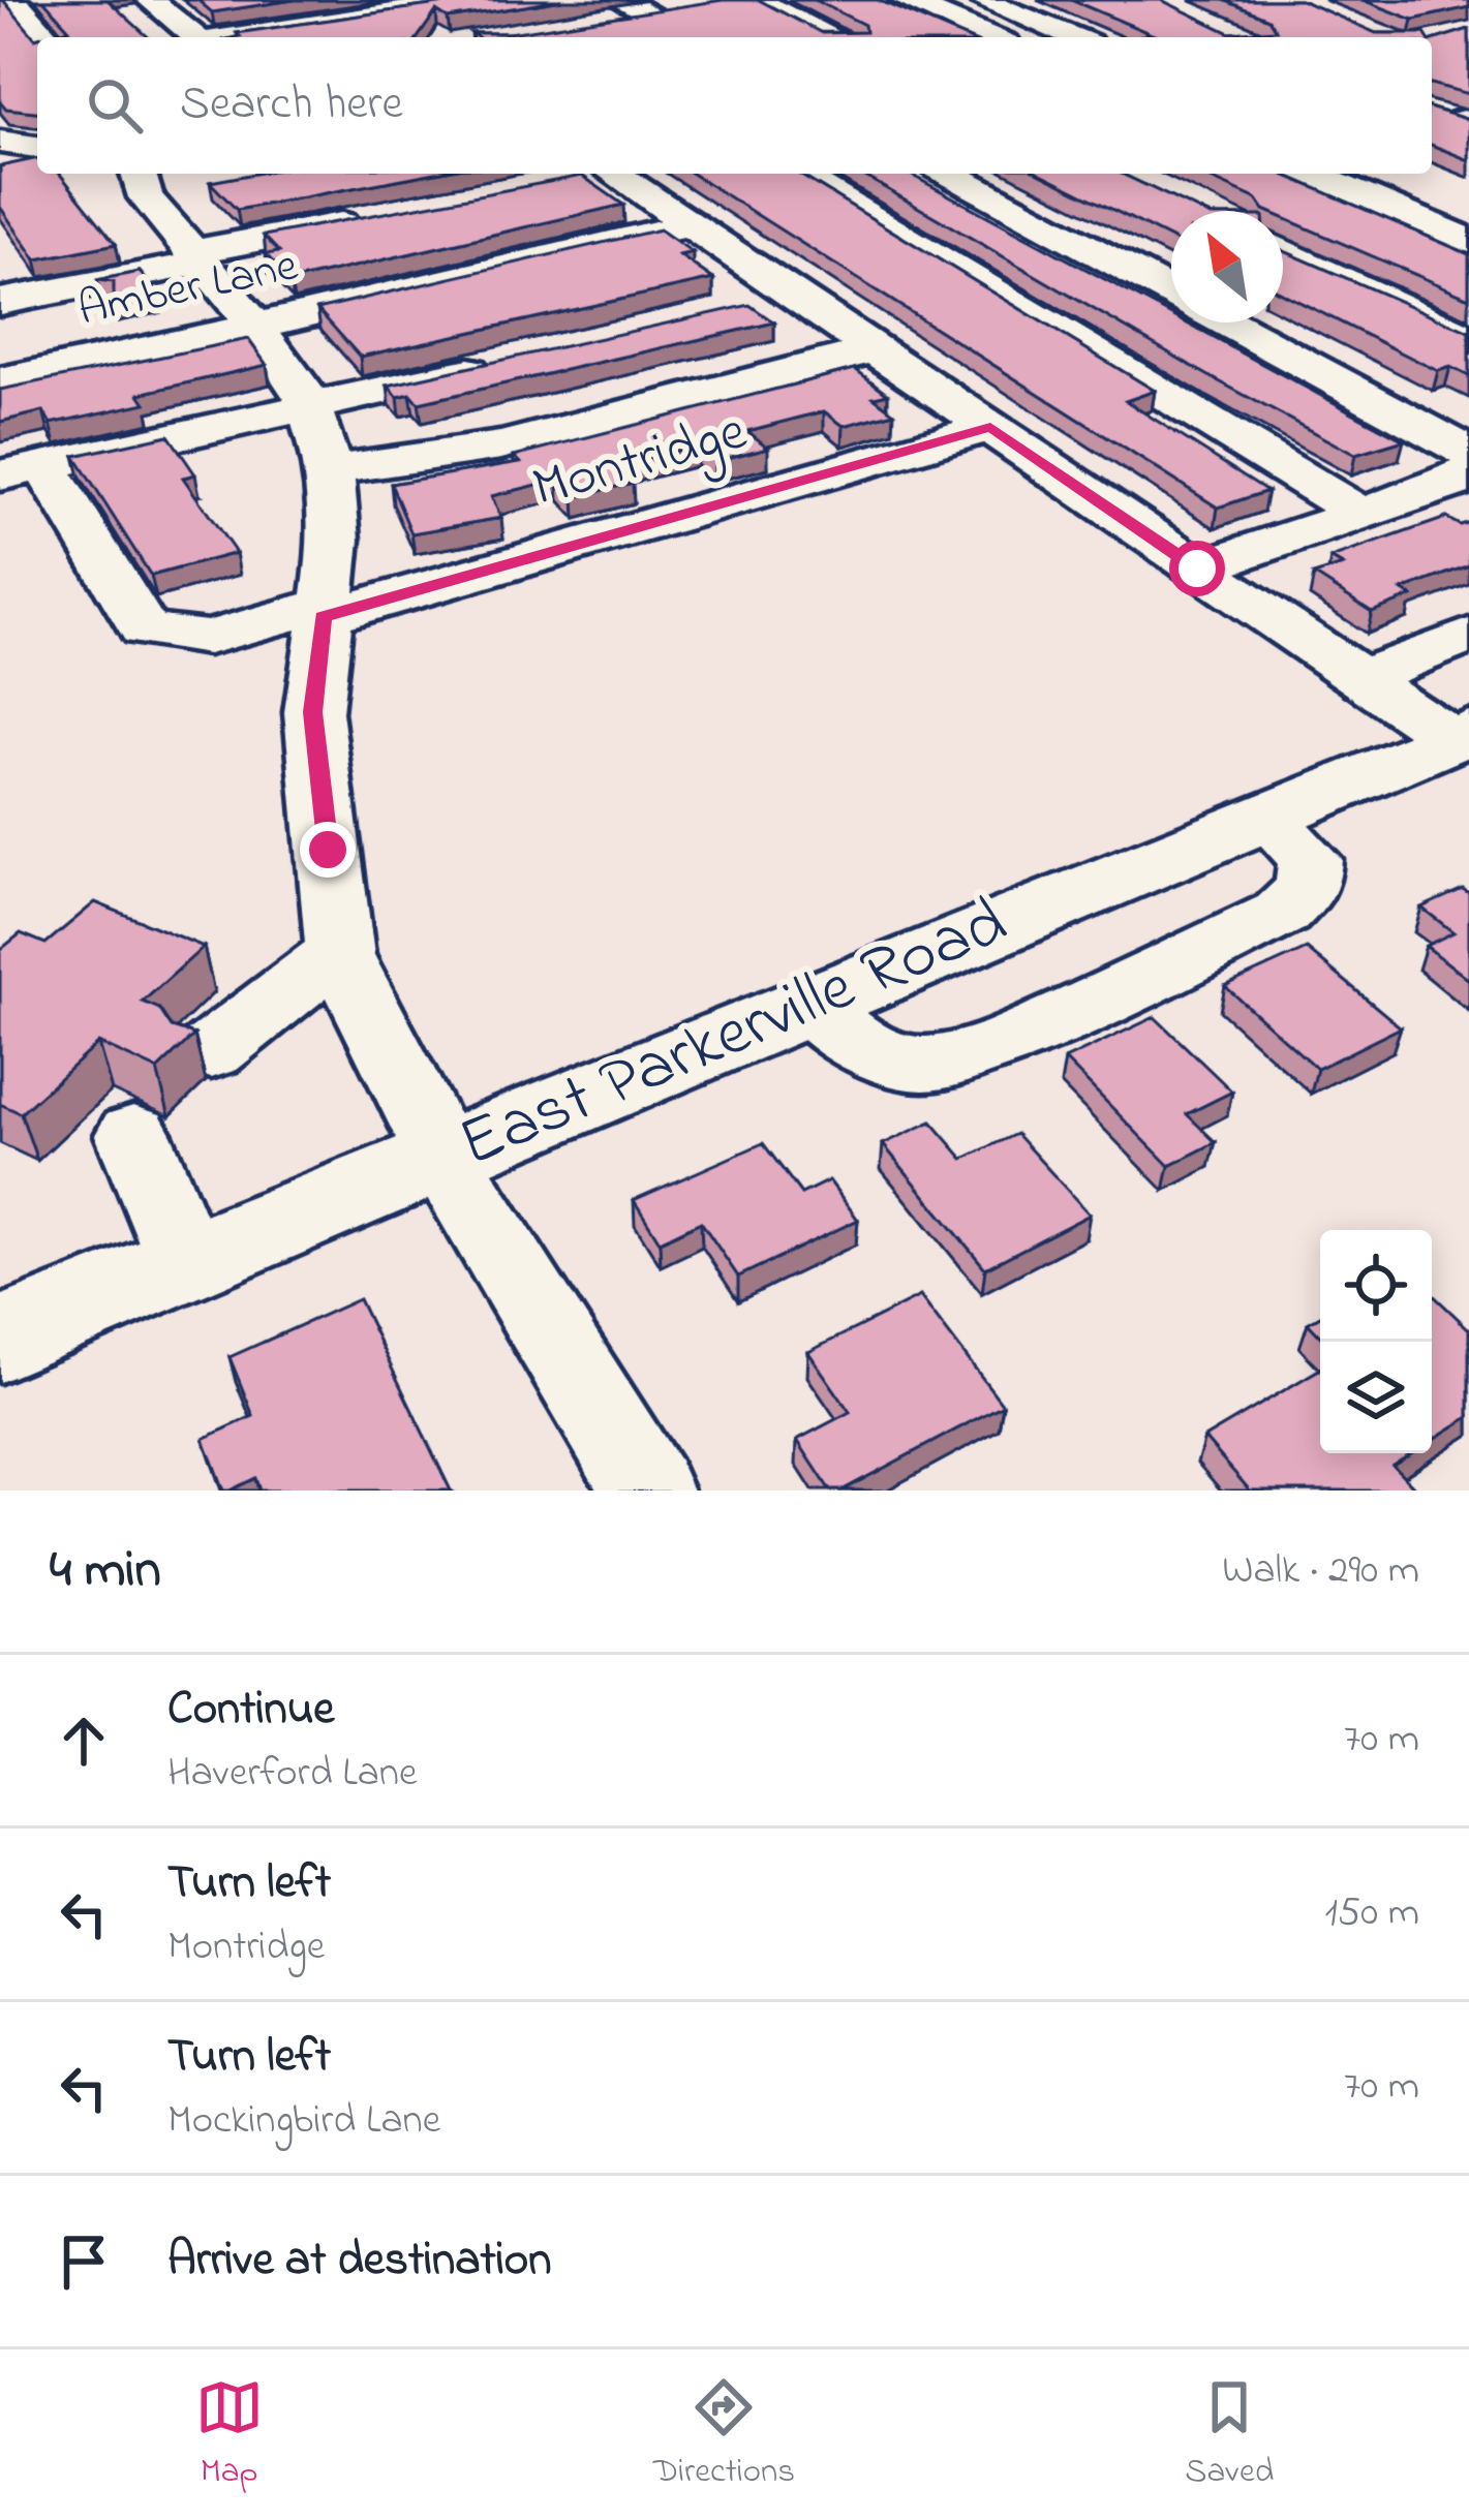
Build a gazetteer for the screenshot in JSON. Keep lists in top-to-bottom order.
{
  "streets": {
    "main road": ["East Parkerville Road"],
    "street": ["Amber Lane", "Montridge"]
  },
  "north": "top left",
  "page": {
    "search": "Search here",
    "heading": ["4 min", "Walk · 290 m"],
    "list": [
      ["Continue", "Haverford Lane", "70 m"],
      ["Turn left", "Montridge", "150 m"],
      ["Turn left", "Mockingbird Lane", "70 m"],
      "Arrive at destination"
    ],
    "nav": ["Map", "Directions", "Saved"]
  }
}
